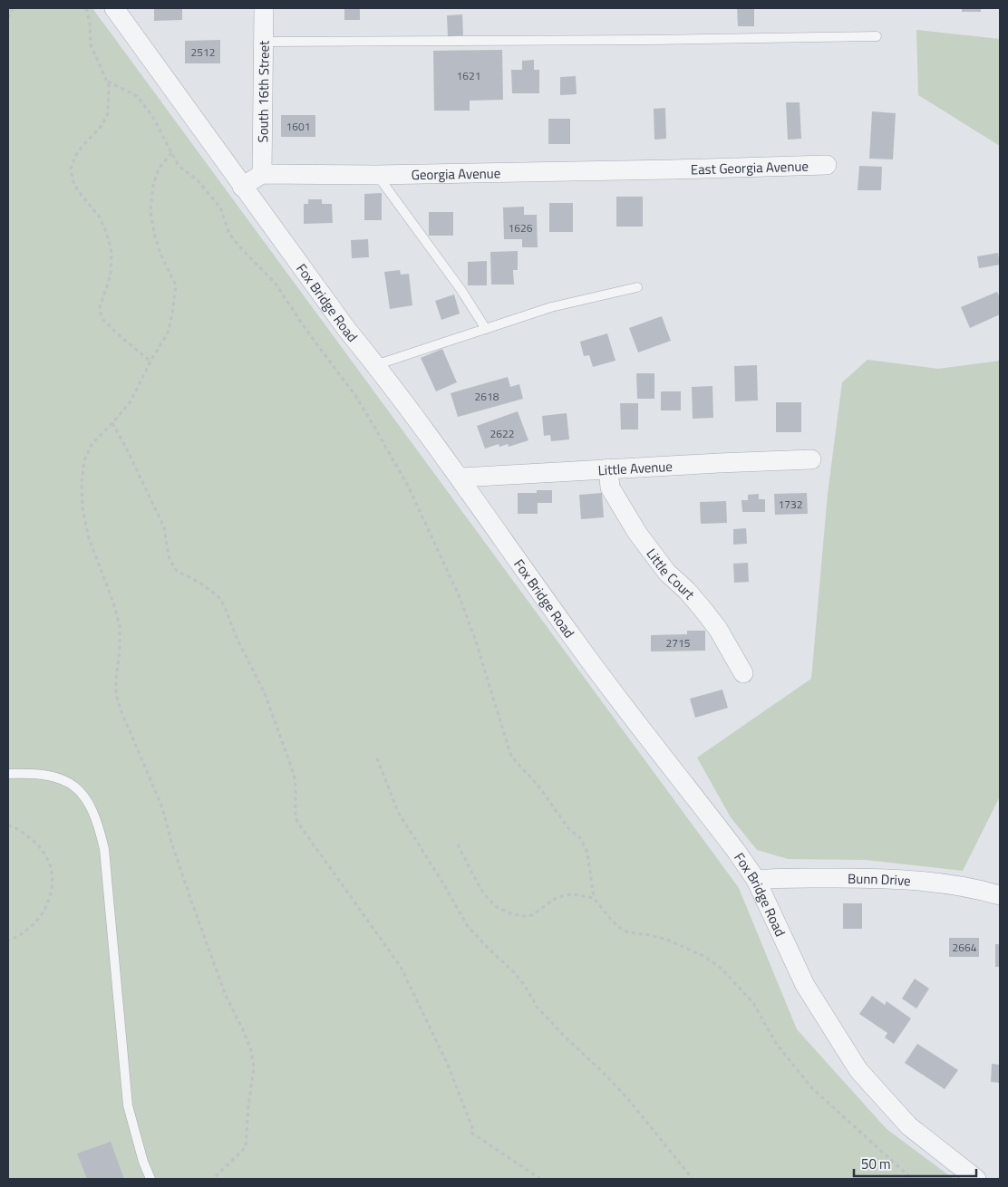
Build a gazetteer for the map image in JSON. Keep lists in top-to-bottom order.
{
  "streets": {
    "street": [
      "South 16th Street",
      "East Georgia Avenue",
      "Georgia Avenue",
      "Fox Bridge Road",
      "Little Avenue",
      "Little Court",
      "Bunn Drive"
    ]
  },
  "crossings": [
    ["South 16th Street", "Georgia Avenue"],
    ["East Georgia Avenue", "Georgia Avenue"],
    ["Fox Bridge Road", "Little Avenue"],
    ["Fox Bridge Road", "Bunn Drive"],
    ["Little Avenue", "Little Court"]
  ],
  "house_numbers": [
    "2512",
    "1621",
    "1601",
    "1626",
    "2618",
    "2622",
    "1732",
    "2715",
    "2664"
  ],
  "scale_bar": "50 m"
}
